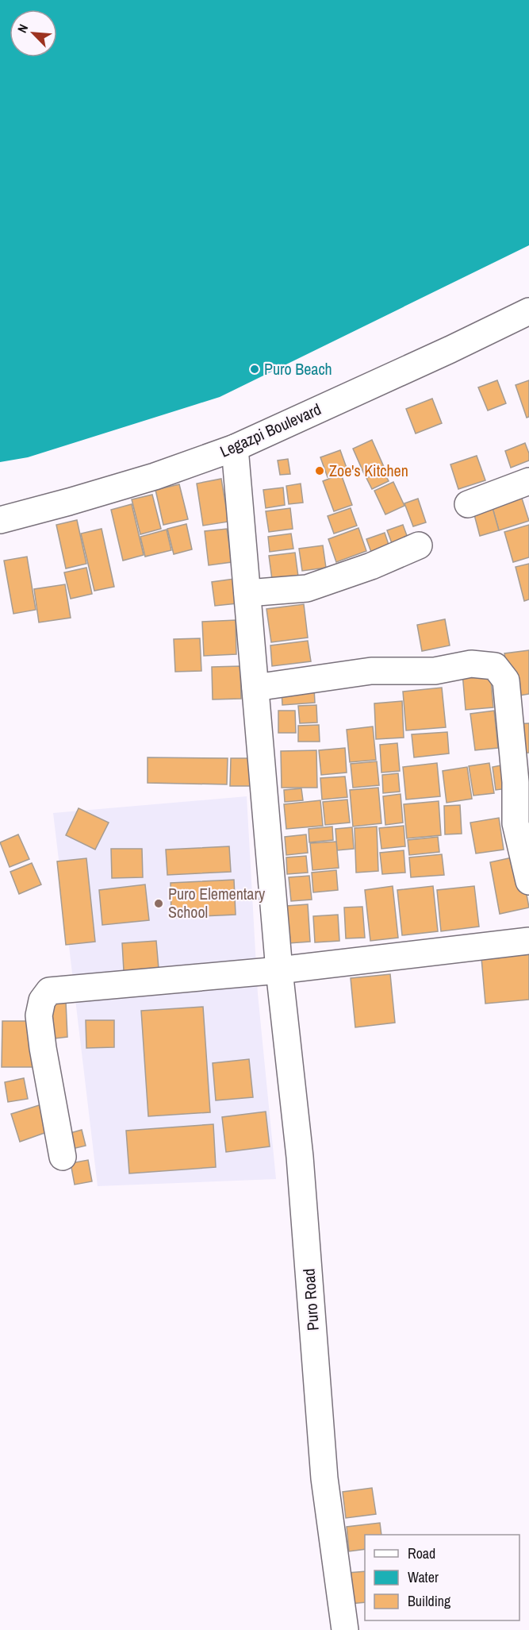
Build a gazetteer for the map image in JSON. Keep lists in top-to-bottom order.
{
  "streets": {
    "street": ["Legazpi Boulevard", "Puro Road"]
  },
  "crossings": [
    ["Legazpi Boulevard", "Puro Road"]
  ],
  "places": ["Puro Beach", "Zoe's Kitchen", "Puro Elementary School"],
  "legend": ["Road", "Water", "Building"],
  "north": "top left"
}
